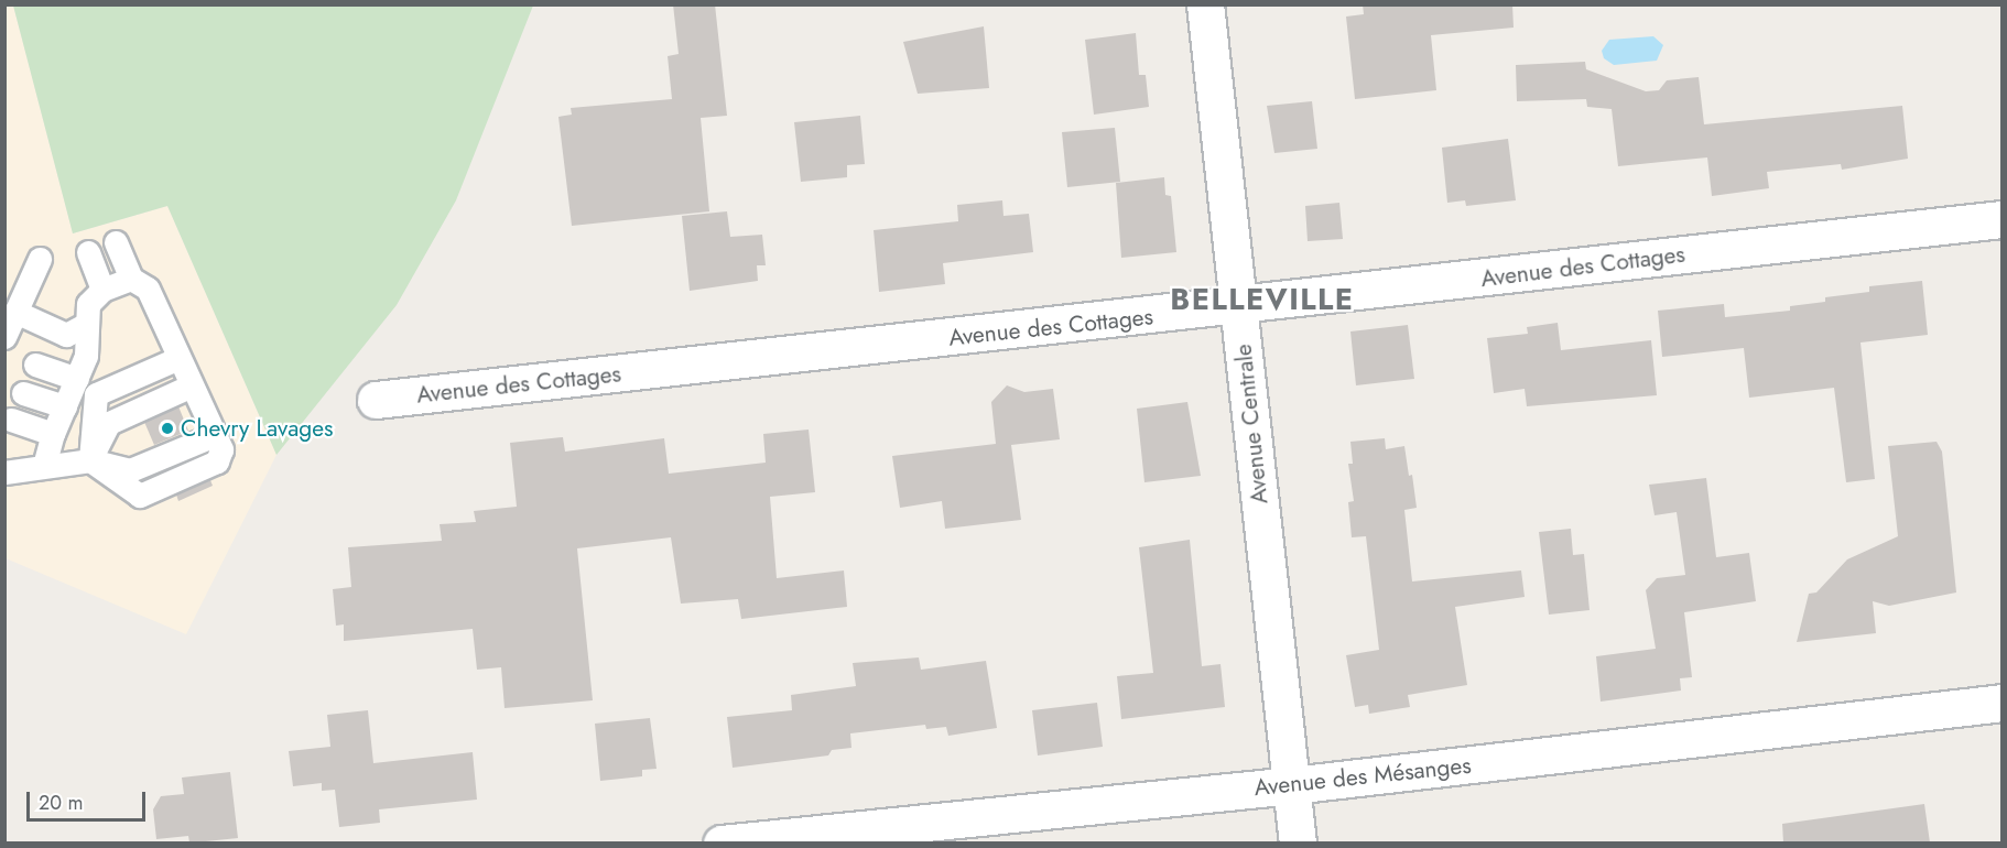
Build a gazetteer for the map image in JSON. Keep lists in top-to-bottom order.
{
  "streets": {
    "street": ["Avenue des Cottages", "Avenue Centrale", "Avenue des Mésanges"]
  },
  "crossings": [
    ["Avenue des Cottages", "Avenue Centrale"],
    ["Avenue Centrale", "Avenue des Mésanges"]
  ],
  "districts": ["BELLEVILLE"],
  "places": ["Chevry Lavages"],
  "scale_bar": "20 m"
}
